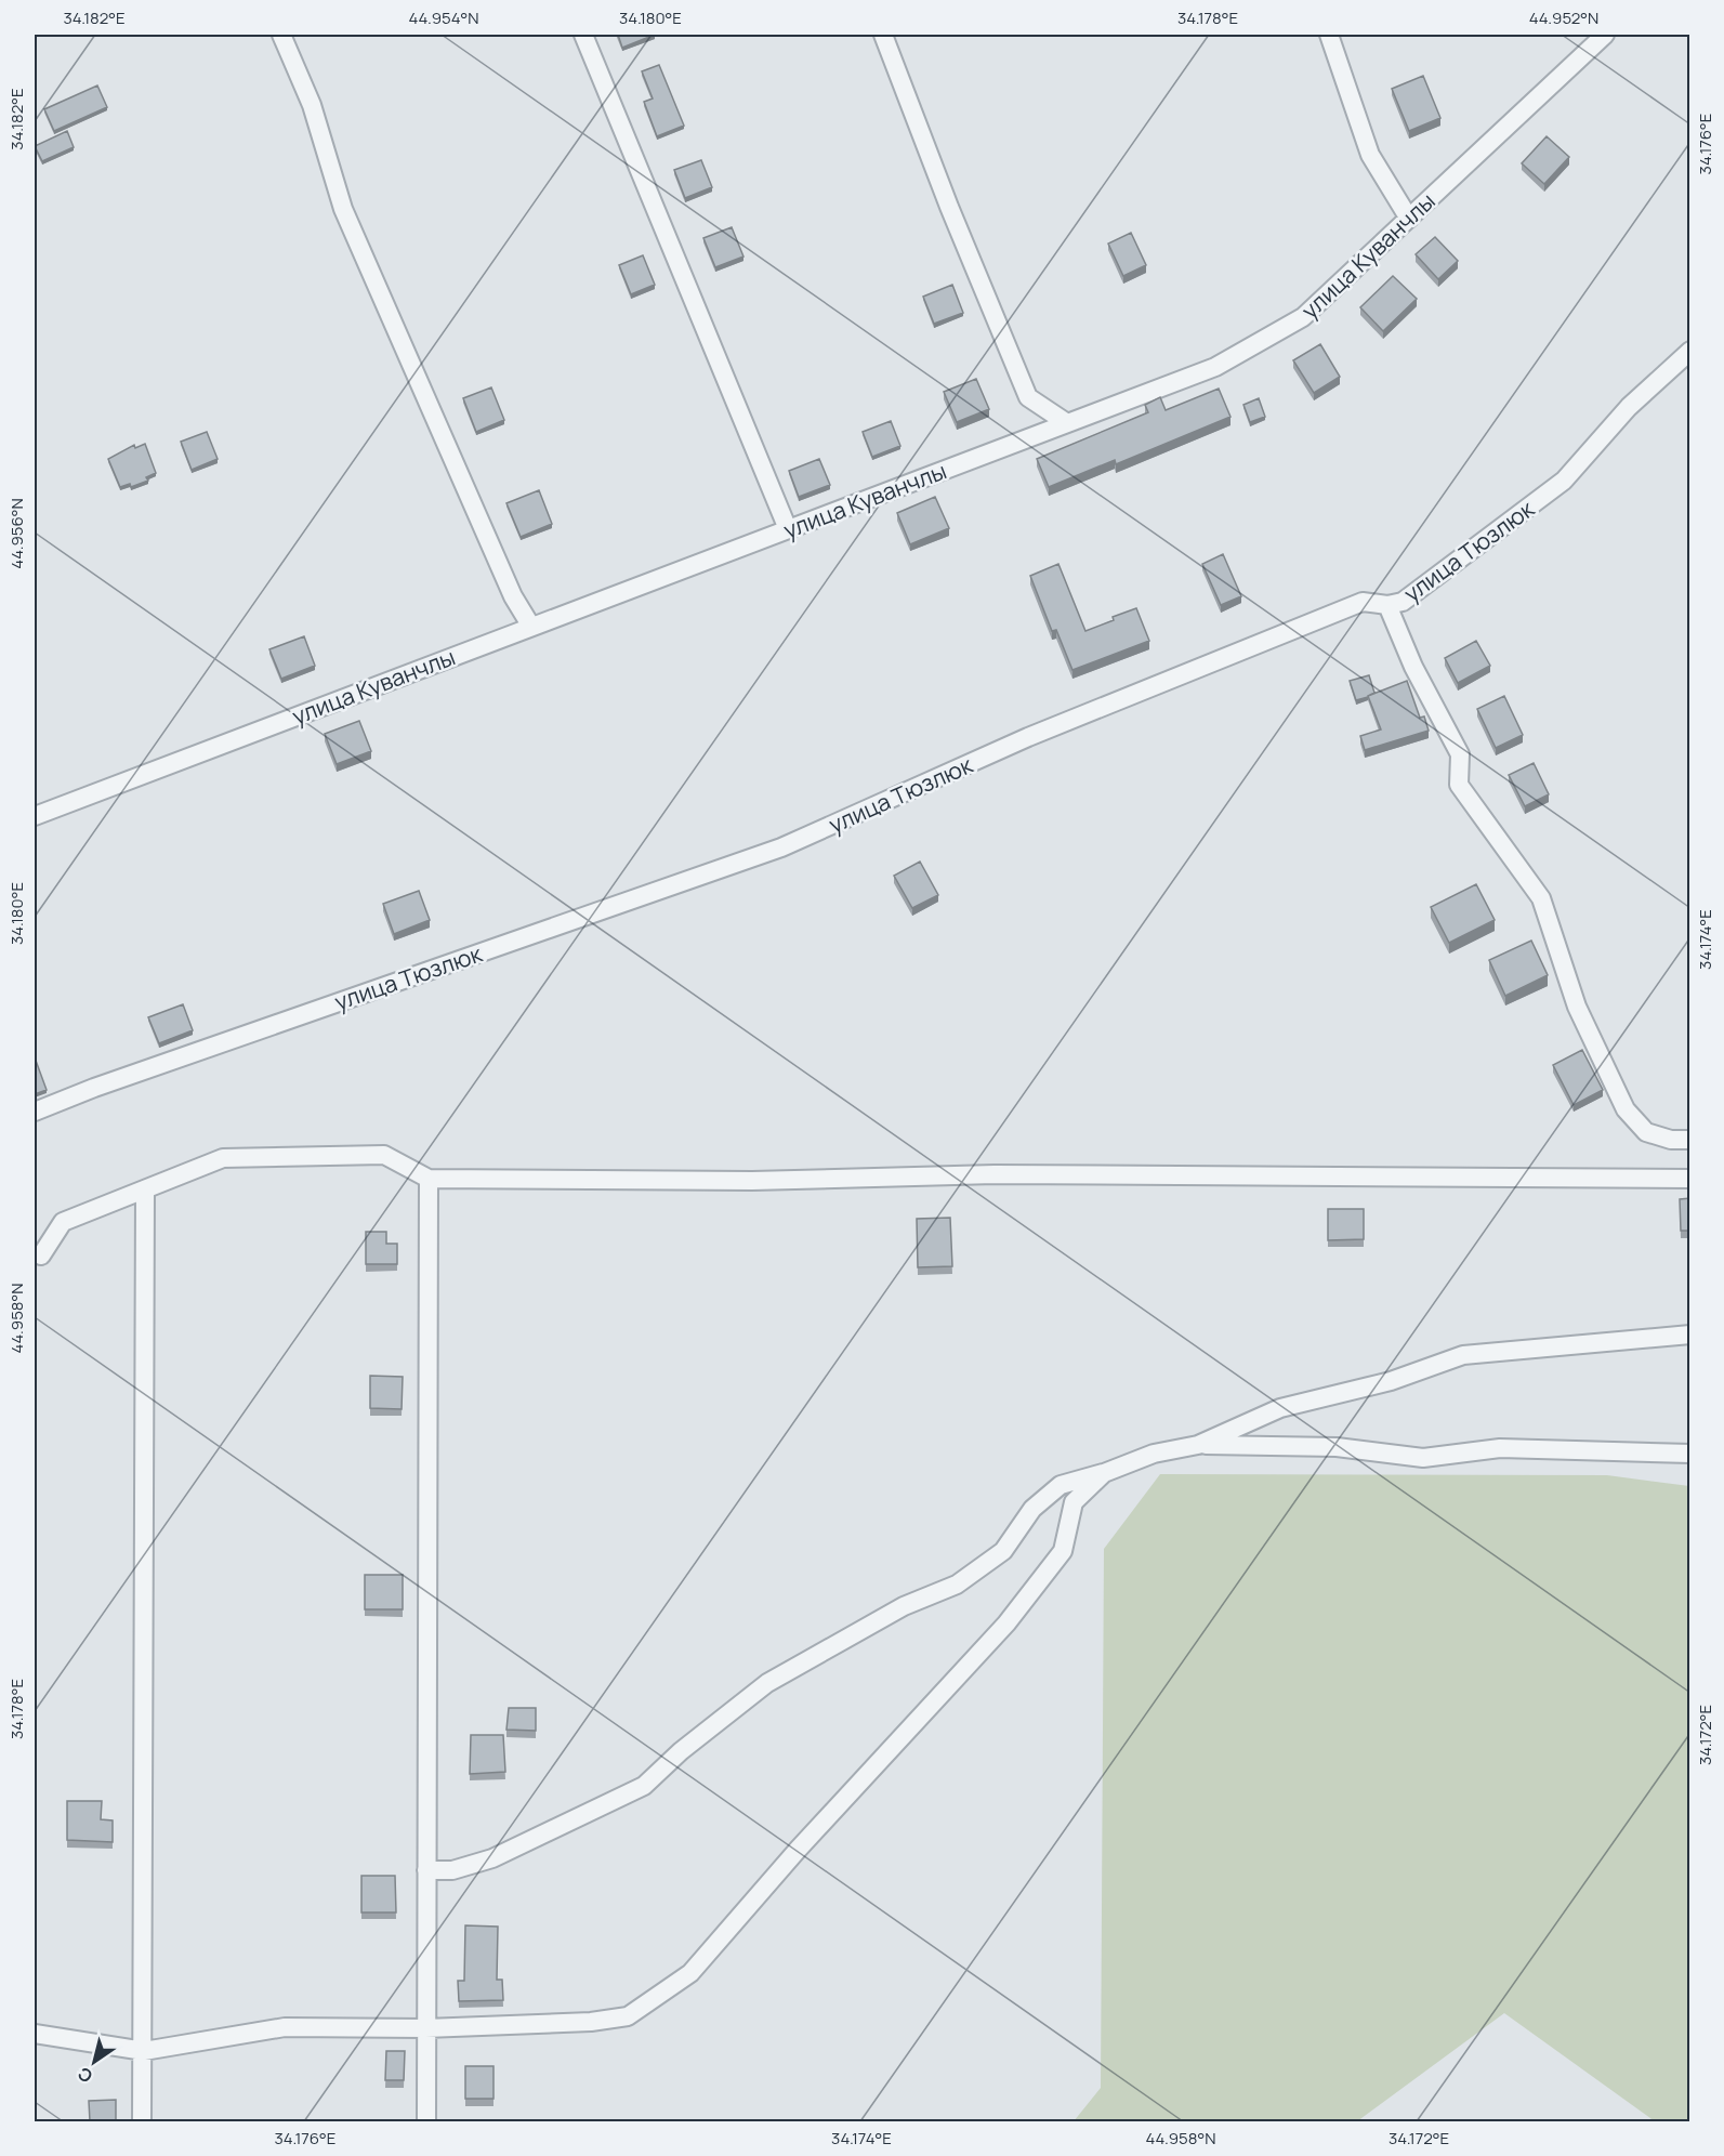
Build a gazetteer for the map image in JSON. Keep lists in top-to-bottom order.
{
  "streets": {
    "street": ["улица Куванчлы", "улица Тюзлюк"]
  },
  "north": "bottom left",
  "coordinates": [
    "34.182°E",
    "44.954°N",
    "34.180°E",
    "34.178°E",
    "44.952°N",
    "34.176°E",
    "44.956°N",
    "34.174°E",
    "44.958°N",
    "34.172°E"
  ]
}
